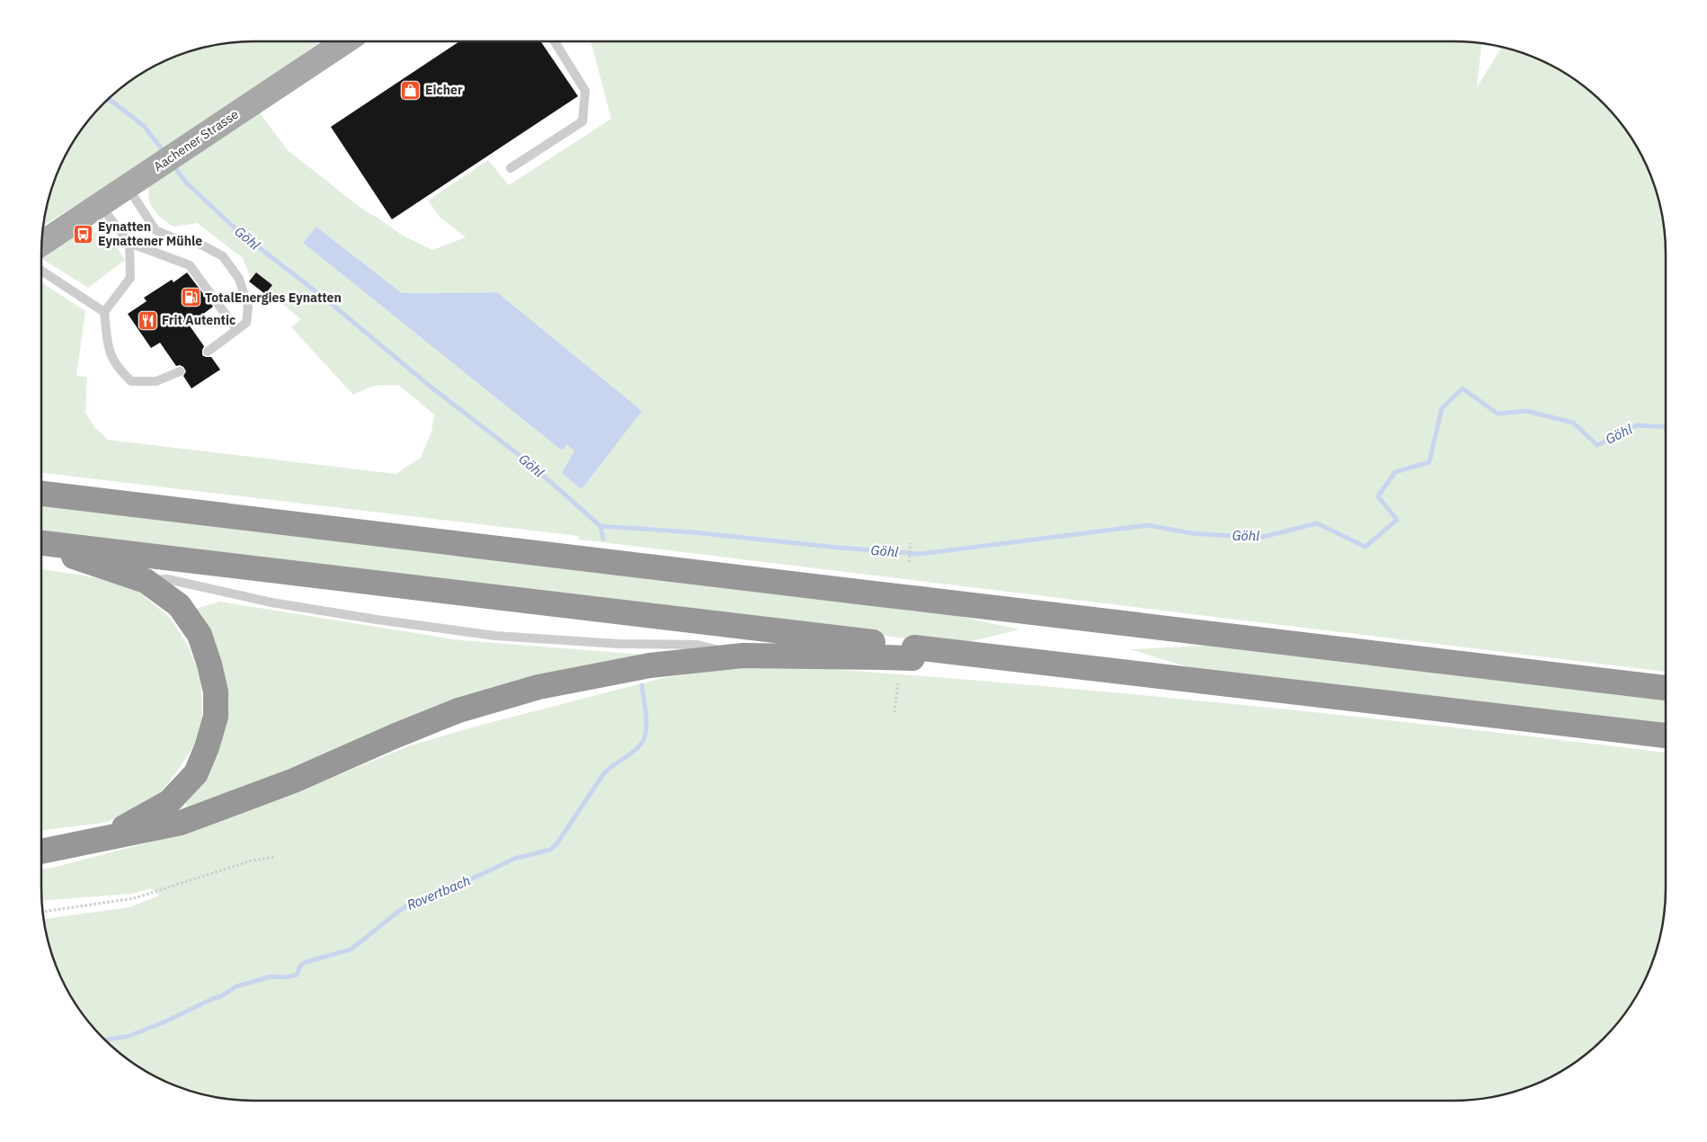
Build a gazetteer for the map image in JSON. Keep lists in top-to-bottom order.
{
  "streets": {
    "main road": ["Aachener Strasse"]
  },
  "water": ["Göhl", "Rovertbach"],
  "places": {
    "shop": ["Eicher"],
    "bus stop": ["Eynatten Eynattener Mühle"],
    "fuel station": ["TotalEnergies Eynatten"],
    "restaurant": ["Frit Autentic"]
  }
}
